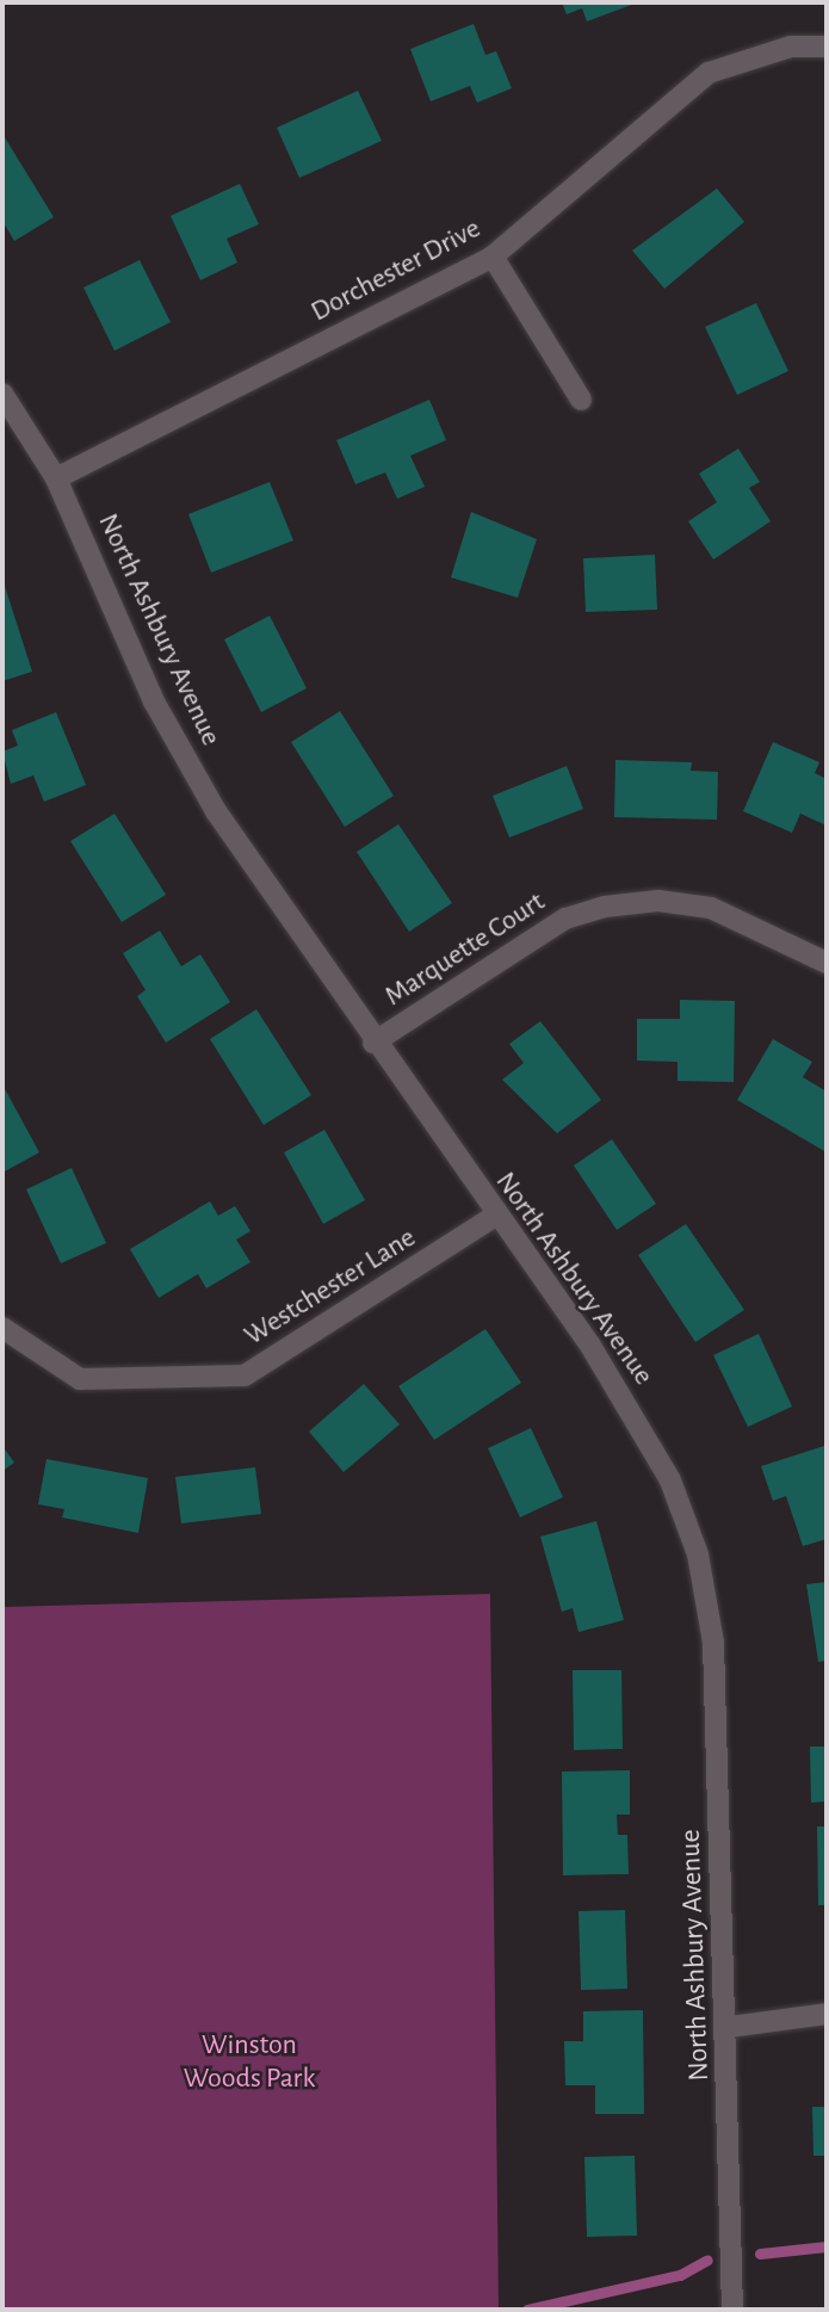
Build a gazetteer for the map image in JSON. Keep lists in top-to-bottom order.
{
  "streets": {
    "street": [
      "Dorchester Drive",
      "North Ashbury Avenue",
      "Marquette Court",
      "Westchester Lane"
    ]
  },
  "crossings": [
    ["Dorchester Drive", "North Ashbury Avenue"],
    ["North Ashbury Avenue", "Marquette Court"],
    ["North Ashbury Avenue", "Westchester Lane"]
  ],
  "parks": ["Winston Woods Park"]
}
